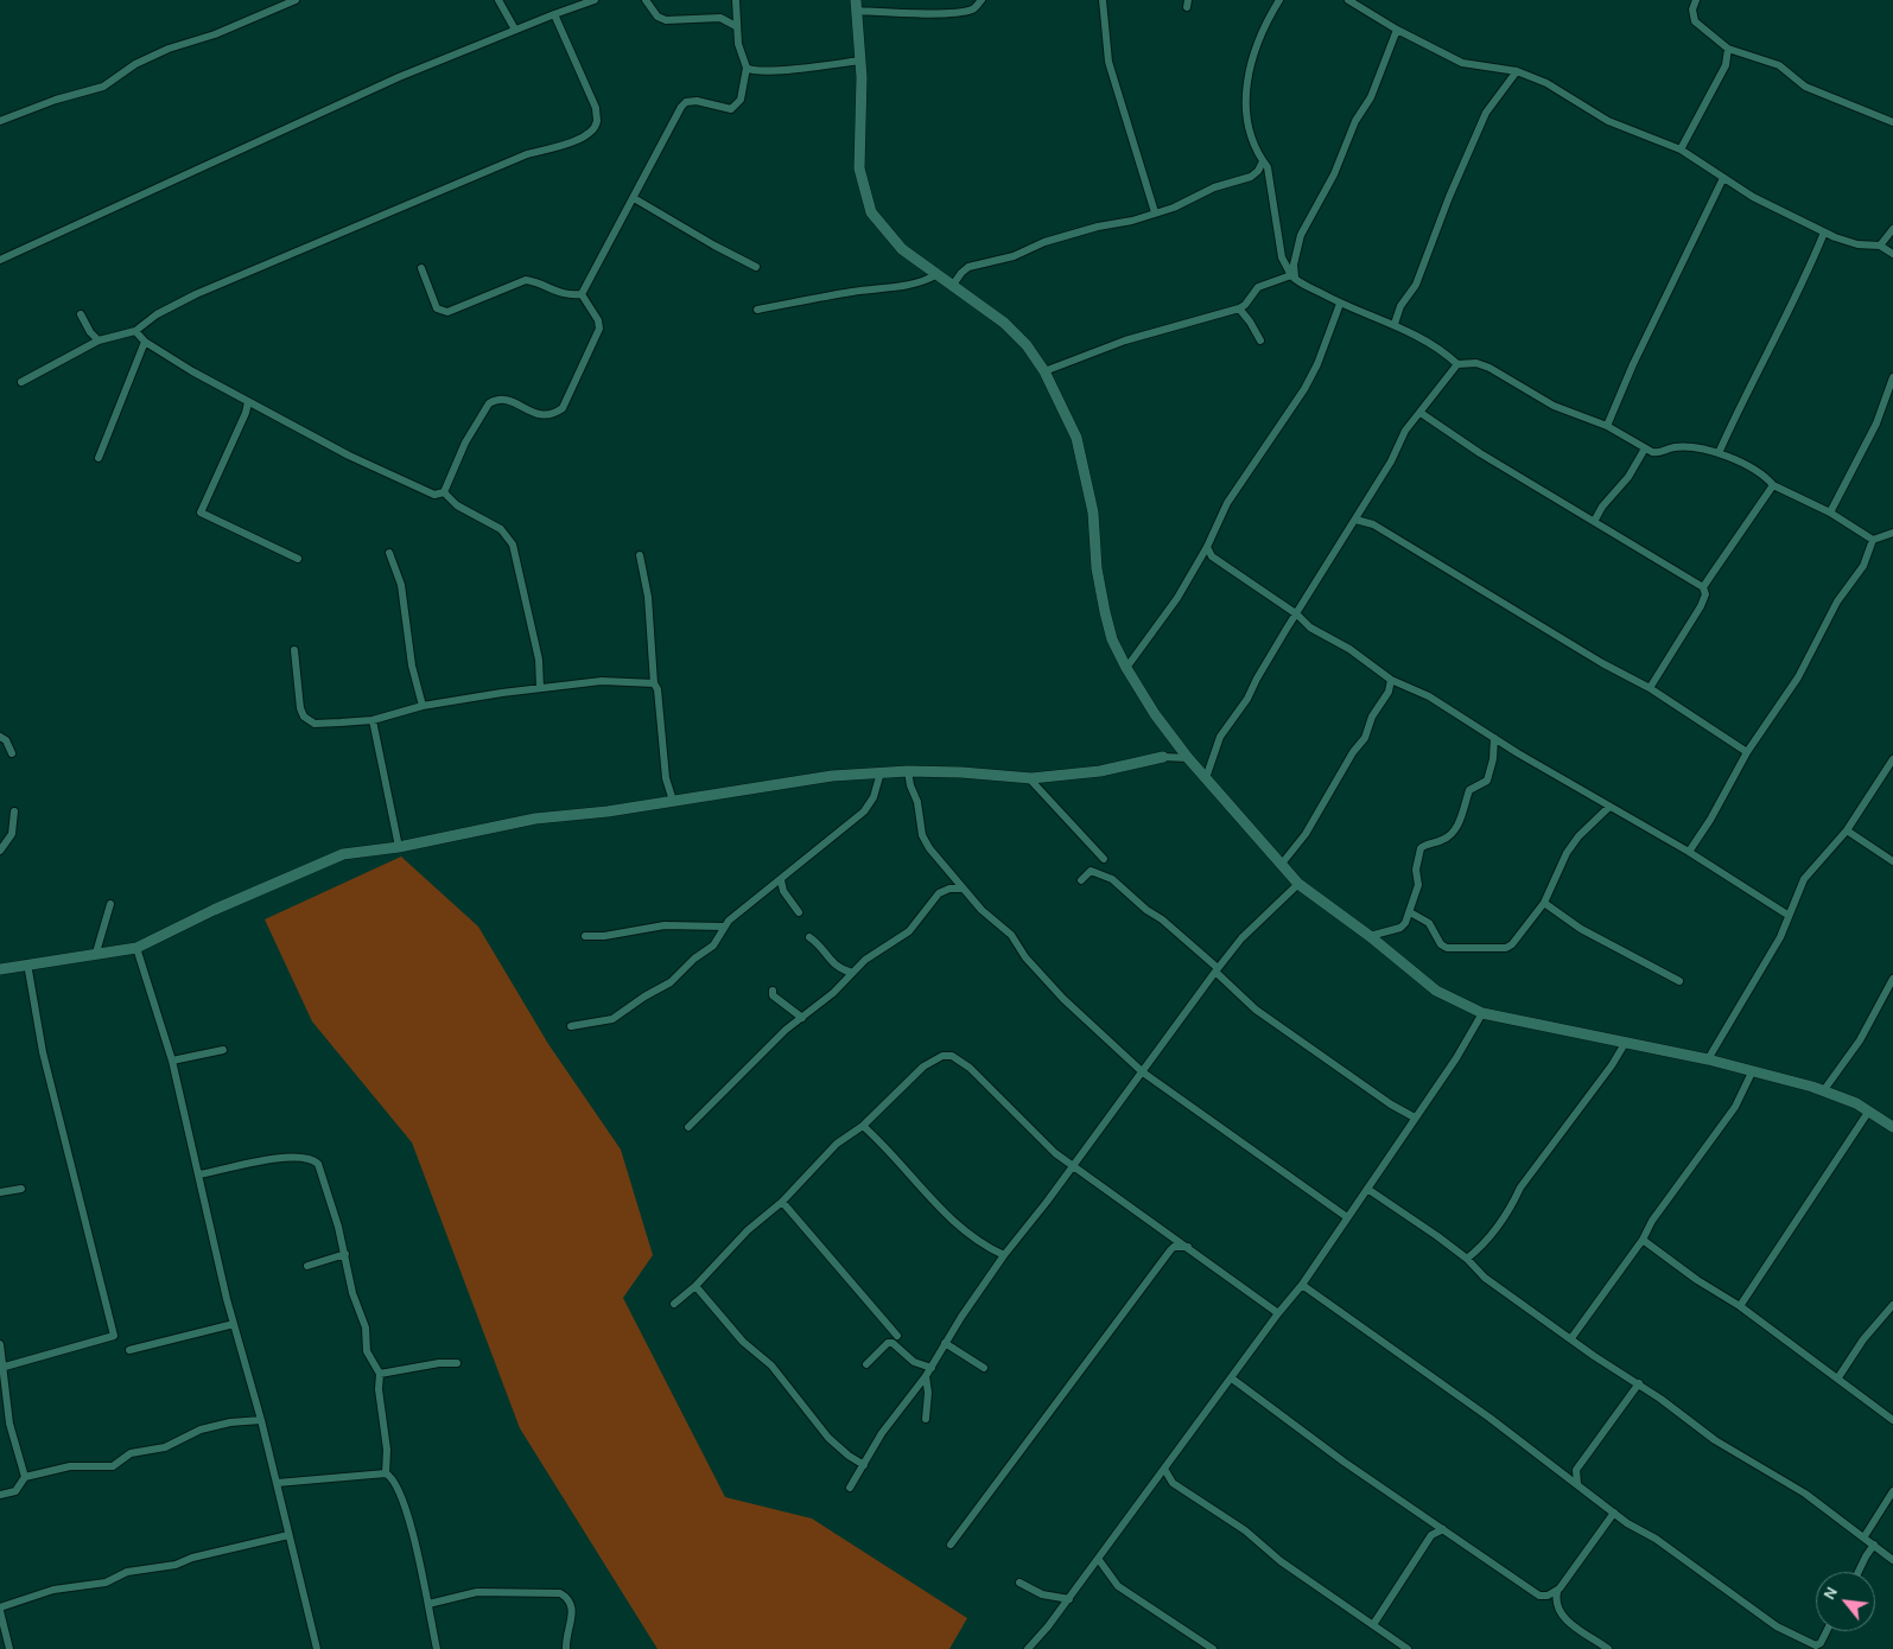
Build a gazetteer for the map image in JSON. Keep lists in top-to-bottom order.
{
  "north": "top left"
}
